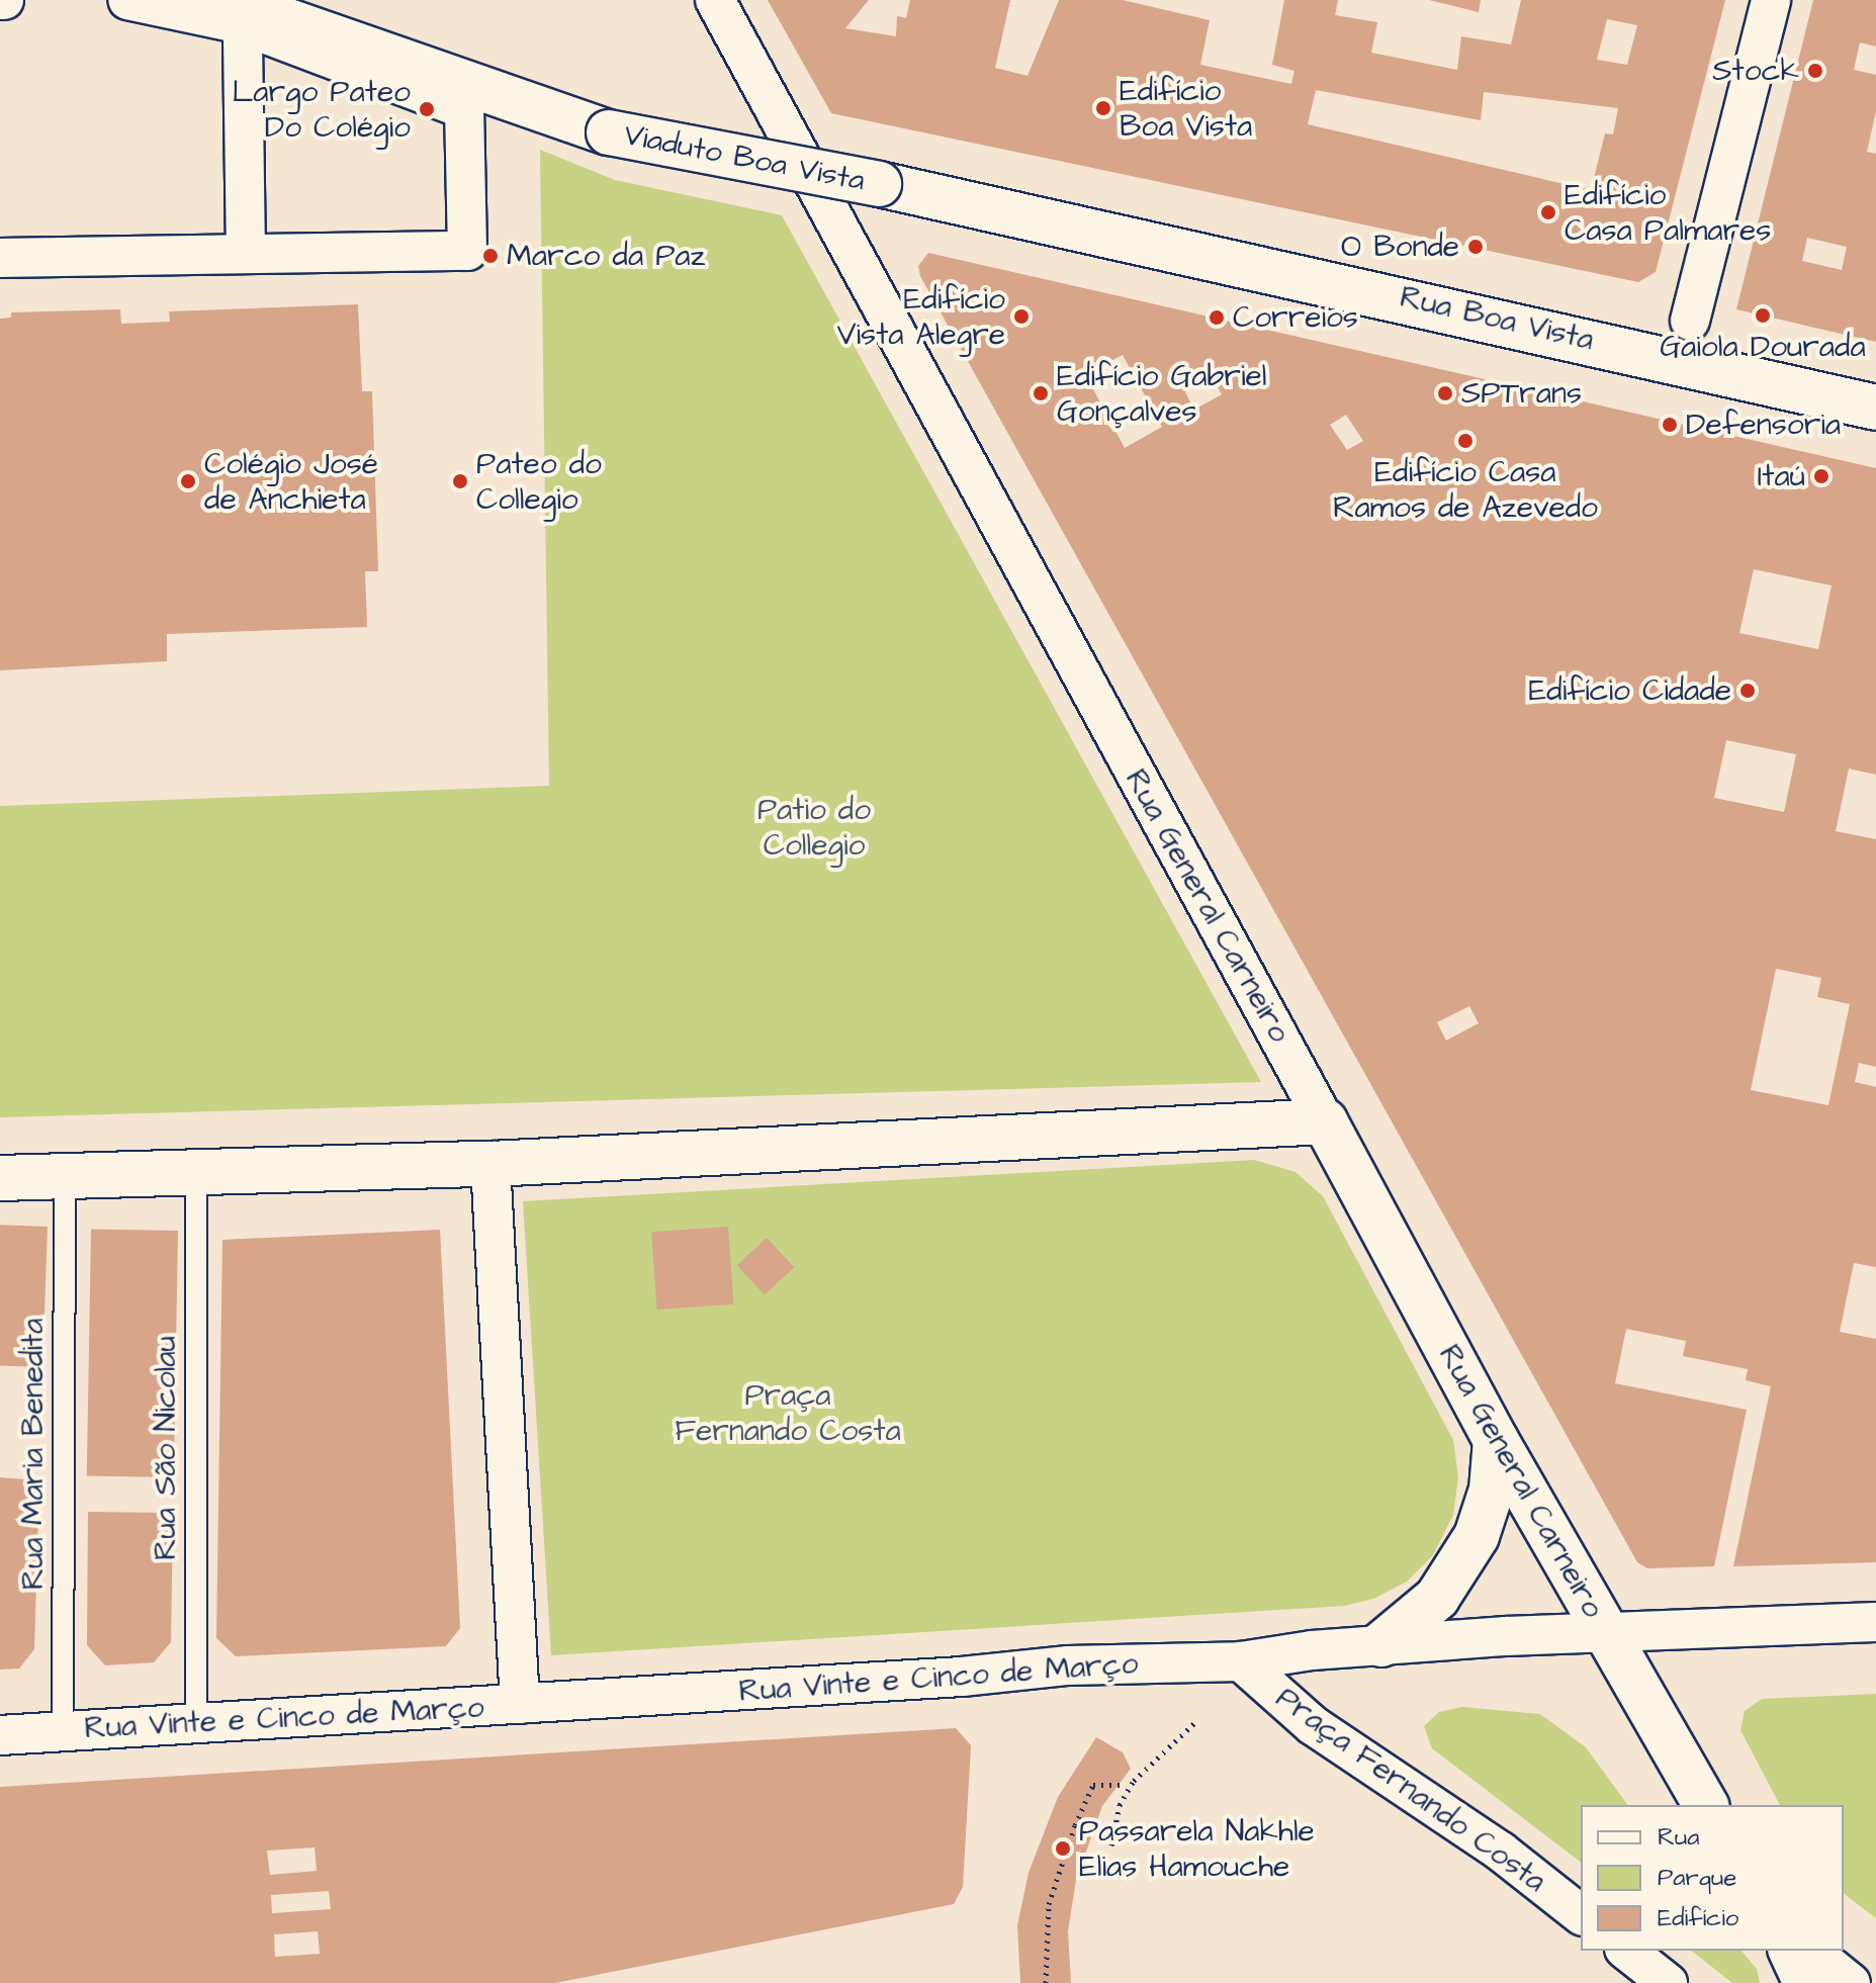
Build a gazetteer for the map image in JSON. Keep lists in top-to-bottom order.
{
  "streets": {
    "street": [
      "Viaduto Boa Vista",
      "Rua Boa Vista",
      "Rua General Carneiro",
      "Rua Vinte e Cinco de Março",
      "Praça Fernando Costa"
    ],
    "lane": ["Rua São Nicolau", "Rua Maria Benedita"]
  },
  "crossings": [
    ["Viaduto Boa Vista", "Rua Boa Vista"],
    ["Rua General Carneiro", "Rua Vinte e Cinco de Março"],
    ["Rua São Nicolau", "Rua Vinte e Cinco de Março"],
    ["Rua Maria Benedita", "Rua Vinte e Cinco de Março"],
    ["Rua Vinte e Cinco de Março", "Praça Fernando Costa"]
  ],
  "parks": ["Patio do Collegio", "Praça Fernando Costa"],
  "places": [
    "Stock",
    "Edifício Boa Vista",
    "Largo Pateo Do Colégio",
    "Edifício Casa Palmares",
    "O Bonde",
    "Marco da Paz",
    "Gaiola Dourada",
    "Edifício Vista Alegre",
    "Correios",
    "Edifício Gabriel Gonçalves",
    "SPTrans",
    "Defensoria",
    "Edifício Casa Ramos de Azevedo",
    "Itaú",
    "Colégio José de Anchieta",
    "Pateo do Collegio",
    "Edifício Cidade",
    "Passarela Nakhle Elias Hamouche"
  ],
  "legend": ["Rua", "Parque", "Edifício"]
}
